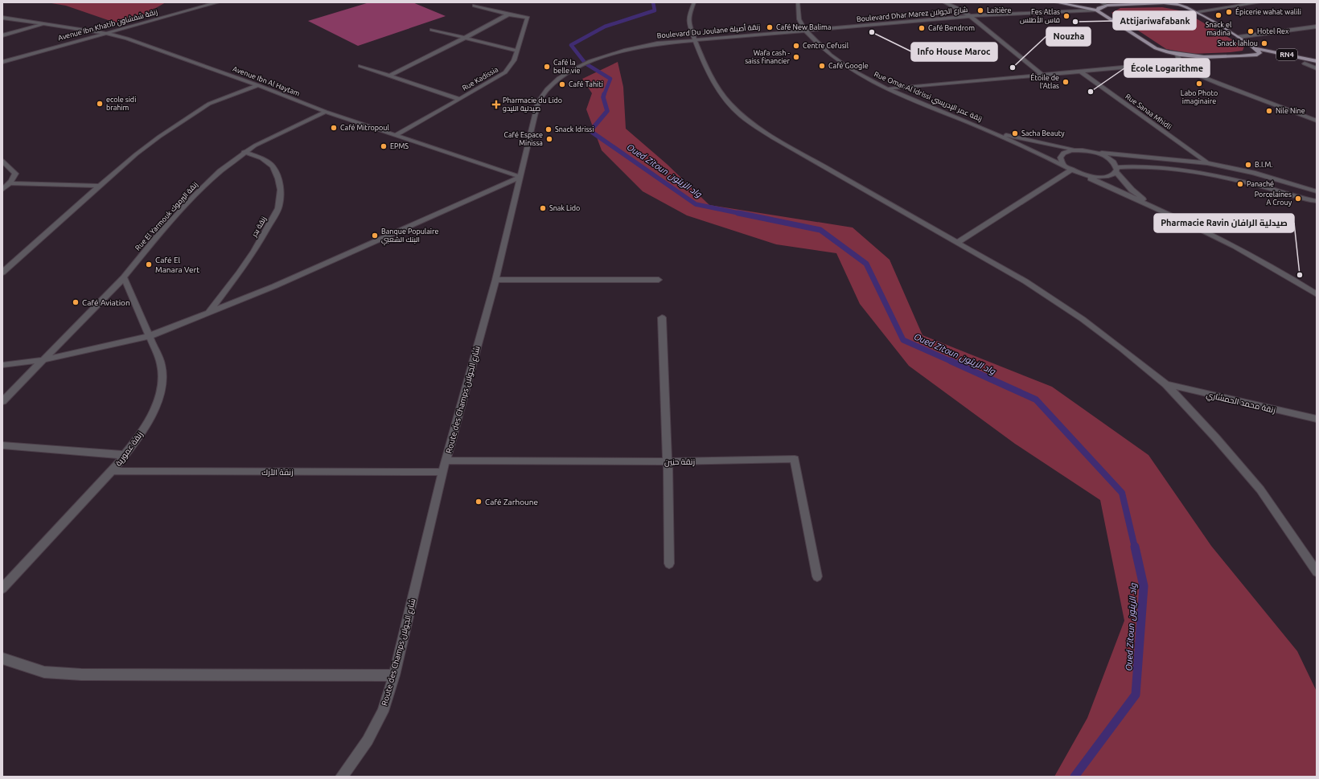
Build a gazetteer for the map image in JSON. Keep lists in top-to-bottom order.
{
  "streets": {
    "main road": ["RN4"],
    "street": [
      "Boulevard Dhar Marez شارع الجولان",
      "Avenue Ibn Khatib زنقة شفشاون",
      "Boulevard Du Joulane زنقة أصيلة",
      "Rue Kadissia",
      "Avenue Ibn Al Haytam",
      "Rue Omar Al Idrissi زنقة عمر الإدريسي",
      "Rue Sanaa Mhidli",
      "Rue El Yarmouk زنقة اليرموك",
      "زنقة بدر",
      "Route des Champs شارع الجولان",
      "زنقة محمد الحمشاري",
      "زنقة عمورية",
      "زنقة حنين",
      "زنقة الأرك"
    ]
  },
  "crossings": [
    ["Boulevard Dhar Marez شارع الجولان", "Boulevard Du Joulane زنقة أصيلة"],
    ["Boulevard Dhar Marez شارع الجولان", "RN4"],
    ["Boulevard Dhar Marez شارع الجولان", "Rue Omar Al Idrissi زنقة عمر الإدريسي"],
    ["Avenue Ibn Khatib زنقة شفشاون", "Avenue Ibn Al Haytam"],
    ["Boulevard Du Joulane زنقة أصيلة", "Rue Omar Al Idrissi زنقة عمر الإدريسي"],
    ["Boulevard Du Joulane زنقة أصيلة", "Route des Champs شارع الجولان"],
    ["Rue Kadissia", "Avenue Ibn Al Haytam"],
    ["Avenue Ibn Al Haytam", "Rue El Yarmouk زنقة اليرموك"],
    ["Avenue Ibn Al Haytam", "Route des Champs شارع الجولان"],
    ["Rue El Yarmouk زنقة اليرموك", "زنقة بدر"],
    ["Rue El Yarmouk زنقة اليرموك", "زنقة عمورية"],
    ["Route des Champs شارع الجولان", "زنقة حنين"],
    ["Route des Champs شارع الجولان", "زنقة الأرك"],
    ["زنقة عمورية", "زنقة الأرك"]
  ],
  "water": ["Oued Zitoun واد الزيتون"],
  "places": {
    "other": [
      "Laitière",
      "Épicerie wahat walili",
      "Snack el madina",
      "Fes Atlas فاس الأطلس",
      "Attijariwafabank",
      "Café New Balima",
      "Café Bendrom",
      "Hotel Rex",
      "Info House Maroc",
      "Snack lahlou",
      "Centre Cefusil",
      "Wafa cash - saiss financier",
      "Café Google",
      "Café la belle vie",
      "Nouzha",
      "Étoile de l'Atlas",
      "Labo Photo imaginaire",
      "Café Tahiti",
      "École Logarithme",
      "ecole sidi brahim",
      "Nile Nine",
      "Café Mitropoul",
      "Snack Idrissi",
      "Sacha Beauty",
      "Café Espace Minissa",
      "EPMS",
      "B.I.M.",
      "Panaché",
      "Porcelaines A Crouy",
      "Snak Lido",
      "Banque Populaire البنك الشعبي",
      "Café El Manara Vert",
      "Pharmacie Ravin صيدلية الرافان",
      "Café Aviation",
      "Café Zarhoune"
    ],
    "health": ["Pharmacie du Lido صيدلية الليدو"]
  }
}
